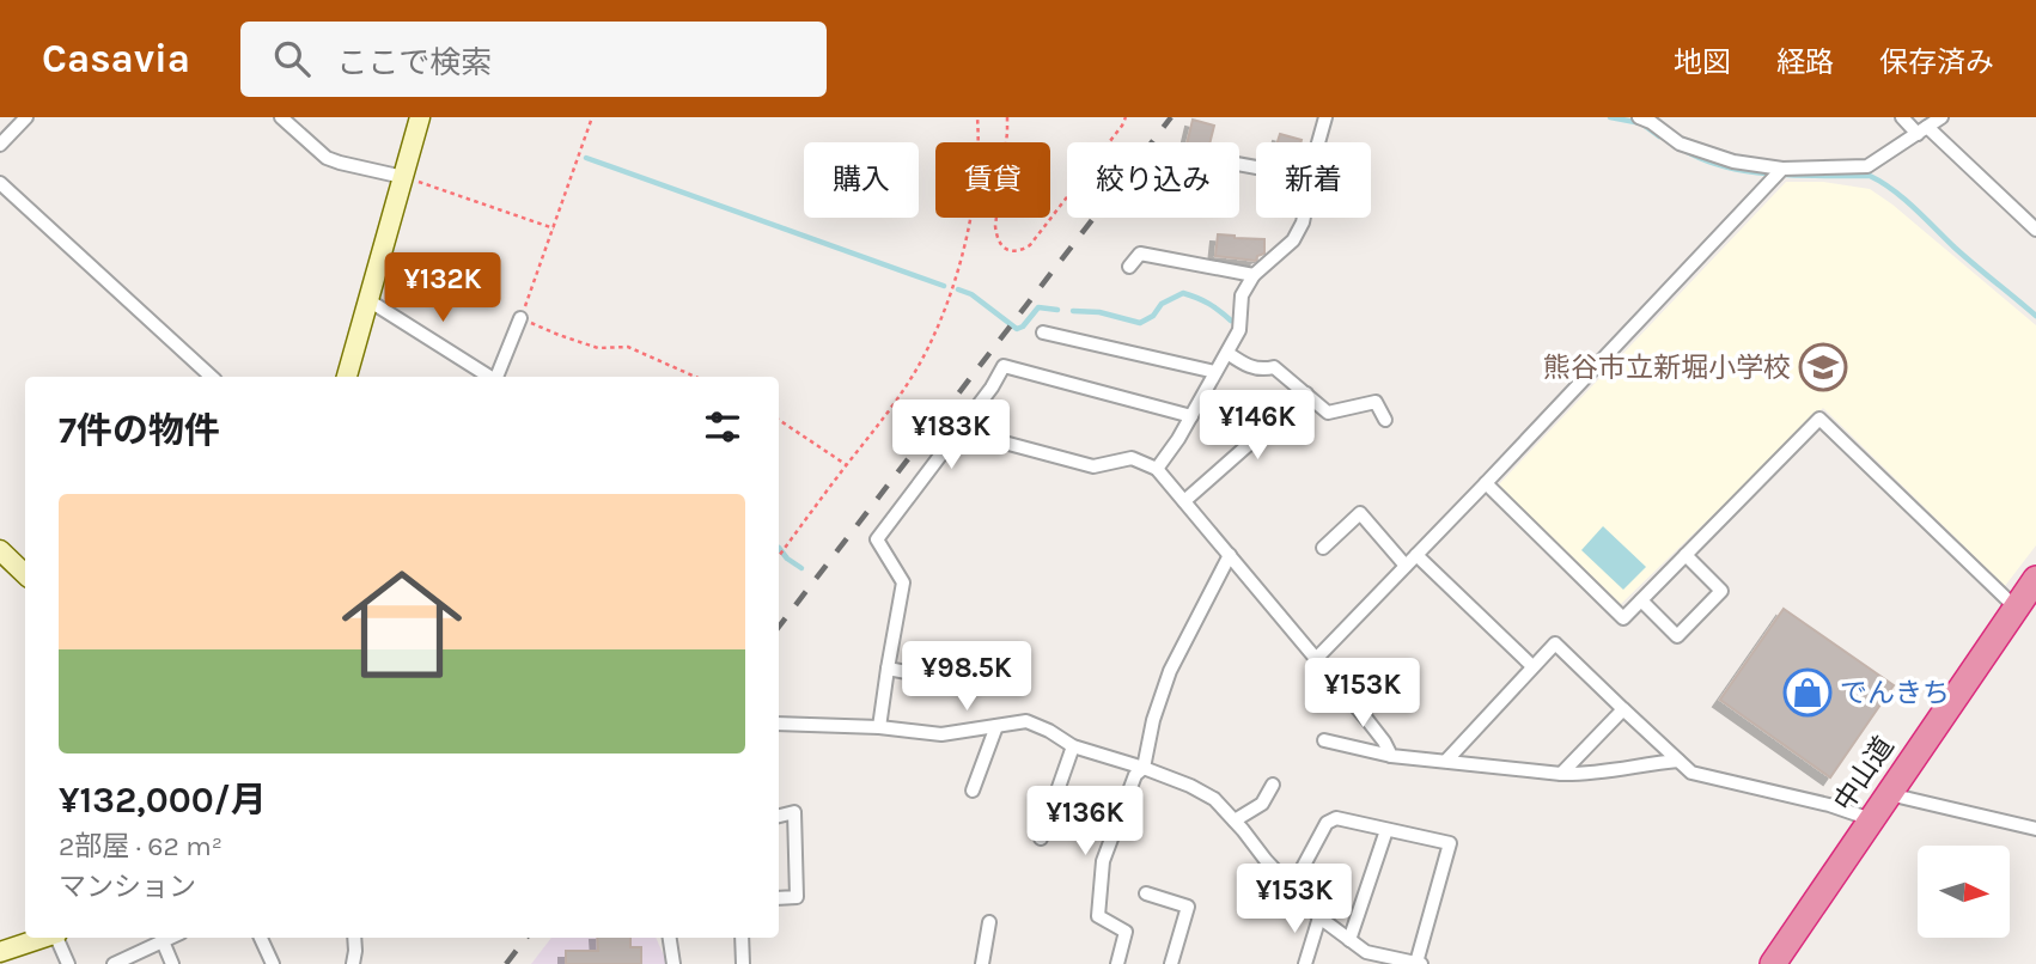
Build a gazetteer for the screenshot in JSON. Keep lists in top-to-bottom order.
{
  "streets": {
    "highway": ["中山道"]
  },
  "places": {
    "school or university": ["熊谷市立新堀小学校"],
    "shop": ["でんきち"]
  },
  "north": "right",
  "page": {
    "header": "Casavia",
    "search": "ここで検索",
    "nav": ["地図", "経路", "保存済み"],
    "chip": [
      "購入",
      "賃貸",
      "絞り込み",
      "新着"
    ],
    "price": [
      "¥132K",
      "¥146K",
      "¥183K",
      "¥98.5K",
      "¥153K",
      "¥136K",
      "¥153K"
    ],
    "heading": "7件の物件",
    "list": [
      {
        "name": "¥132,000/月",
        "note": "2部屋 · 62 m² · マンション"
      }
    ]
  }
}
